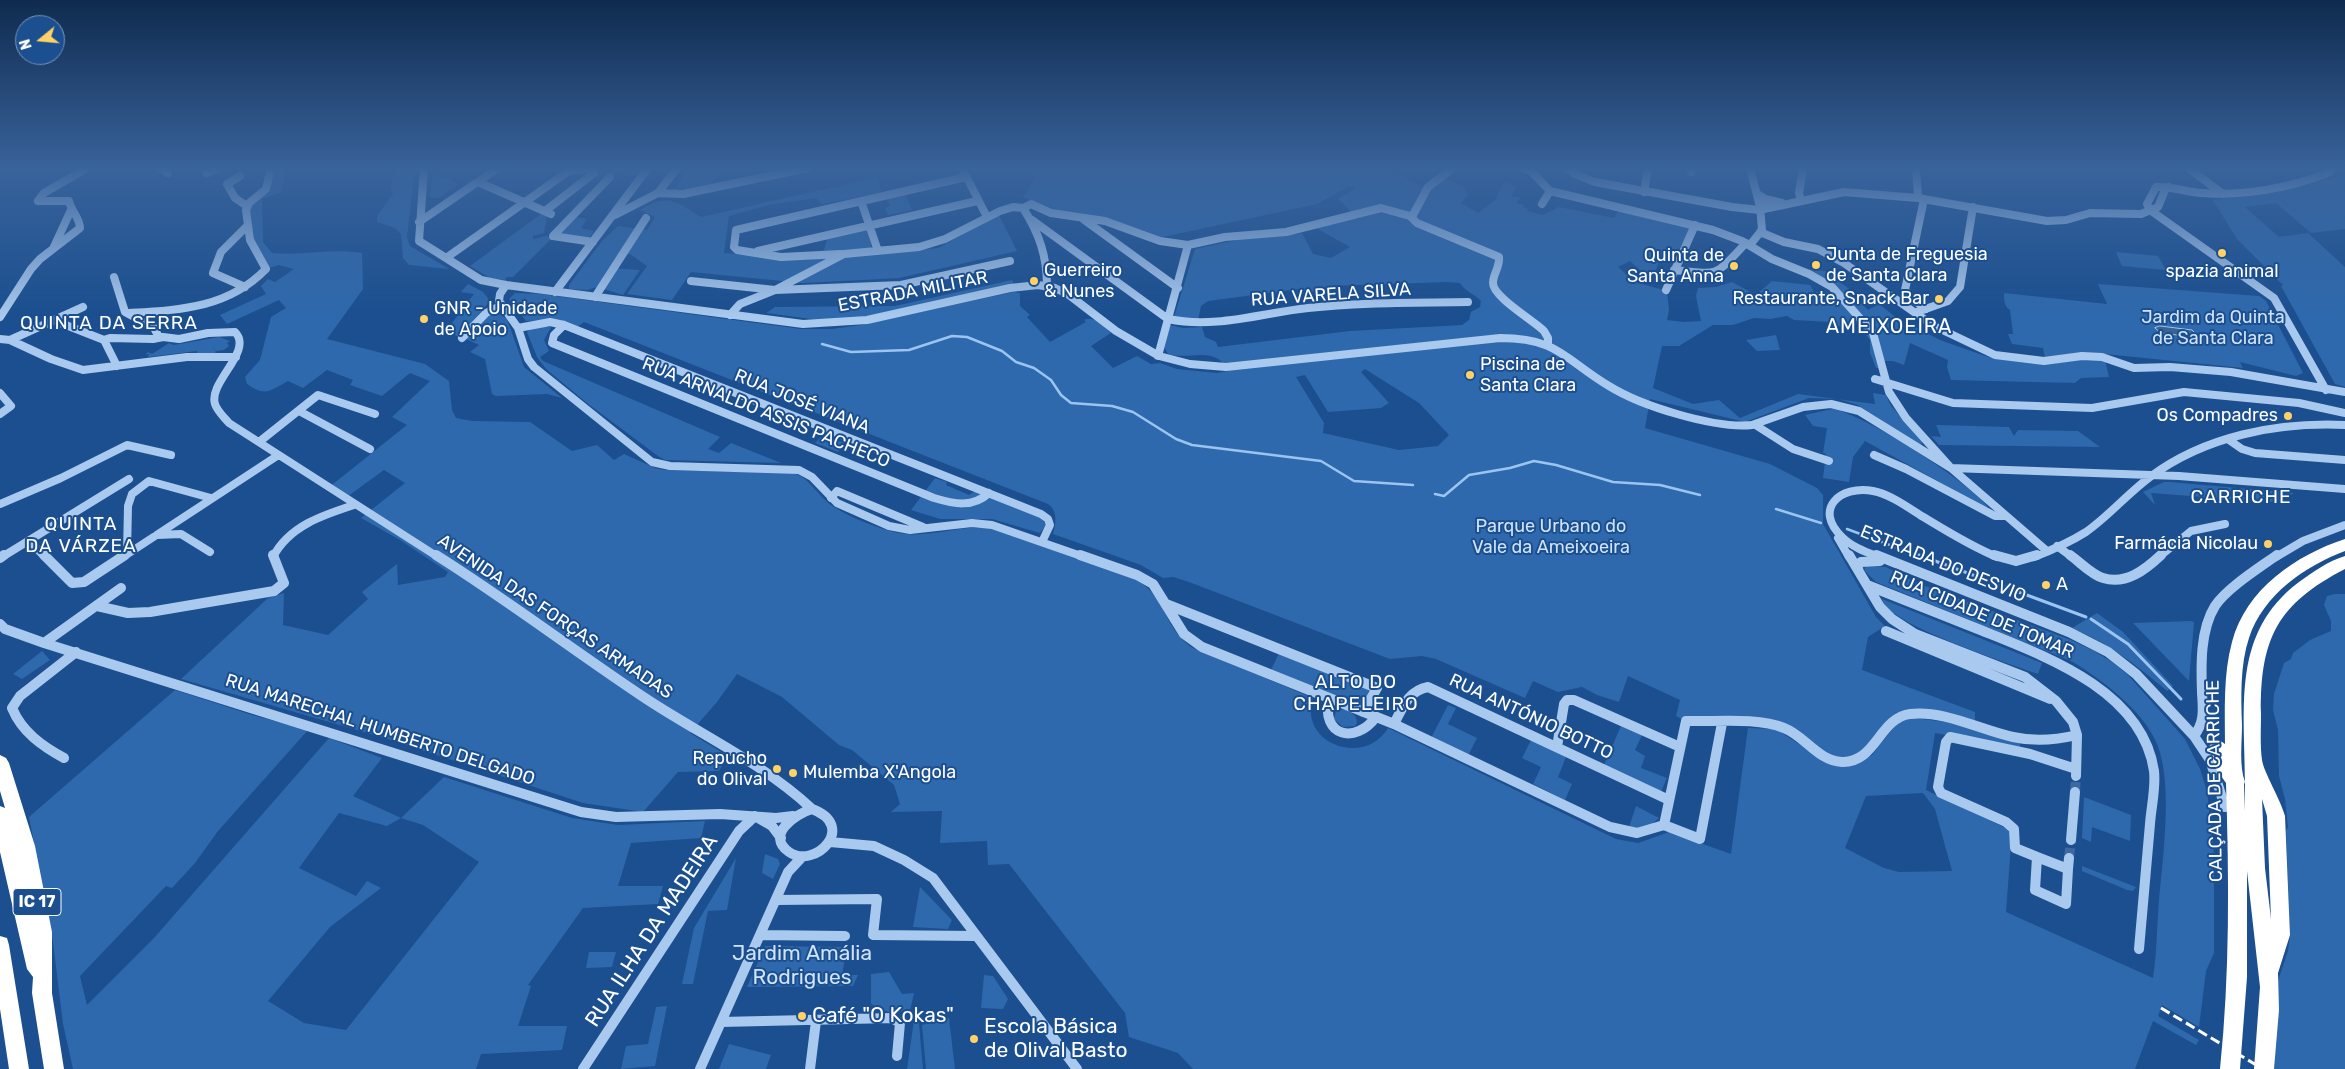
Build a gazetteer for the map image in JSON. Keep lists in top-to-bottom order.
{
  "streets": {
    "highway": ["CALÇADA DE CARRICHE", "IC 17"],
    "street": [
      "ESTRADA MILITAR",
      "RUA VARELA SILVA",
      "RUA JOSÉ VIANA",
      "RUA ARNALDO ASSIS PACHECO",
      "ESTRADA DO DESVIO",
      "RUA CIDADE DE TOMAR",
      "AVENIDA DAS FORÇAS ARMADAS",
      "RUA ANTÓNIO BOTTO",
      "RUA MARECHAL HUMBERTO DELGADO",
      "RUA ILHA DA MADEIRA"
    ]
  },
  "crossings": [
    ["RUA JOSÉ VIANA", "RUA ARNALDO ASSIS PACHECO"],
    ["ESTRADA DO DESVIO", "CALÇADA DE CARRICHE"],
    ["RUA MARECHAL HUMBERTO DELGADO", "RUA ILHA DA MADEIRA"]
  ],
  "districts": [
    "QUINTA DA SERRA",
    "AMEIXOEIRA",
    "CARRICHE",
    "QUINTA DA VÁRZEA",
    "ALTO DO CHAPELEIRO"
  ],
  "parks": ["Jardim da Quinta de Santa Clara", "Parque Urbano do Vale da Ameixoeira", "Jardim Amália Rodrigues"],
  "places": [
    "spazia animal",
    "Junta de Freguesia de Santa Clara",
    "Quinta de Santa Anna",
    "Guerreiro & Nunes",
    "Restaurante, Snack Bar",
    "GNR - Unidade de Apoio",
    "Piscina de Santa Clara",
    "Os Compadres",
    "Farmácia Nicolau",
    "A",
    "Repucho do Olival",
    "Mulemba X'Angola",
    "Café \"O Kokas\"",
    "Escola Básica de Olival Basto"
  ],
  "north": "left"
}
